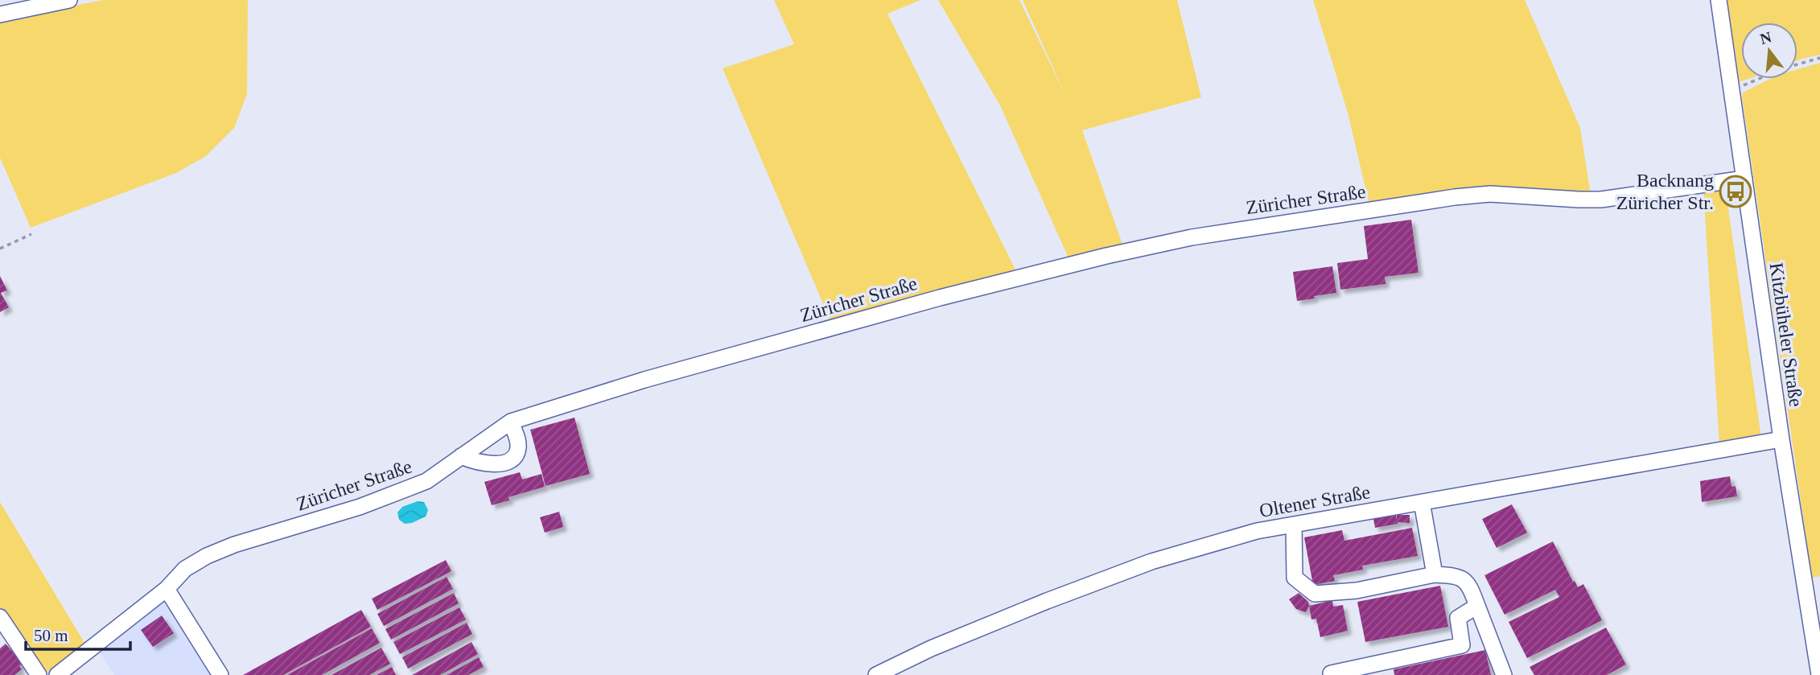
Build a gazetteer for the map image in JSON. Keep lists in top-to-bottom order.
{
  "streets": {
    "street": ["Züricher Straße", "Kitzbüheler Straße", "Oltener Straße"]
  },
  "crossings": [
    ["Züricher Straße", "Kitzbüheler Straße"],
    ["Kitzbüheler Straße", "Oltener Straße"]
  ],
  "places": {
    "bus stop": ["Backnang Züricher Str."]
  },
  "scale_bar": "50 m",
  "north": "top"
}
